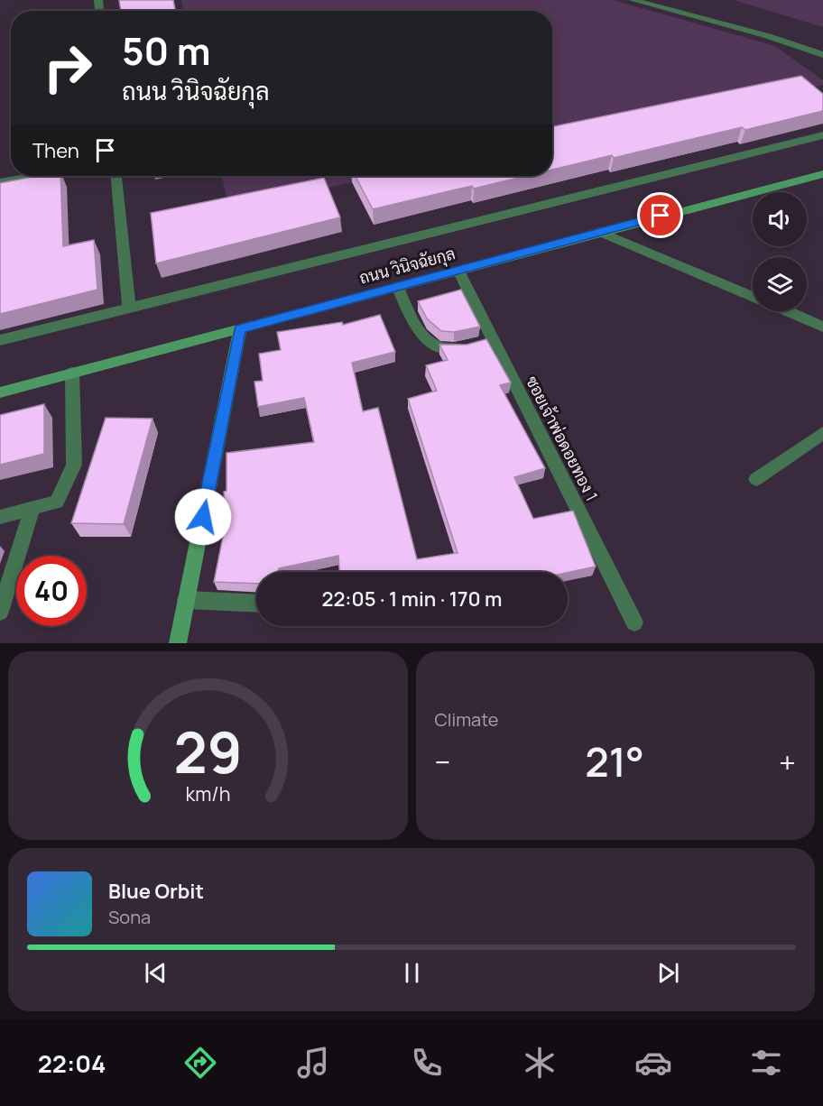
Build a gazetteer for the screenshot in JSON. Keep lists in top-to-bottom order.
{
  "streets": {
    "street": ["ถนน วินิจฉัยกุล", "ซอยเจ้าพ่อดอยทอง 1"]
  },
  "crossings": [
    ["ถนน วินิจฉัยกุล", "ซอยเจ้าพ่อดอยทอง 1"]
  ],
  "page": {
    "turn": ["50 m", "ถนน วินิจฉัยกุล"],
    "then": "Then",
    "limit": "40",
    "trip": "22:05 · 1 min · 170 m",
    "tile": "Climate",
    "heat": ["−", "21°", "+"],
    "song": ["Blue Orbit", "Sona"],
    "tabs": "22:04",
    "gauge": ["29", "km/h"]
  }
}
